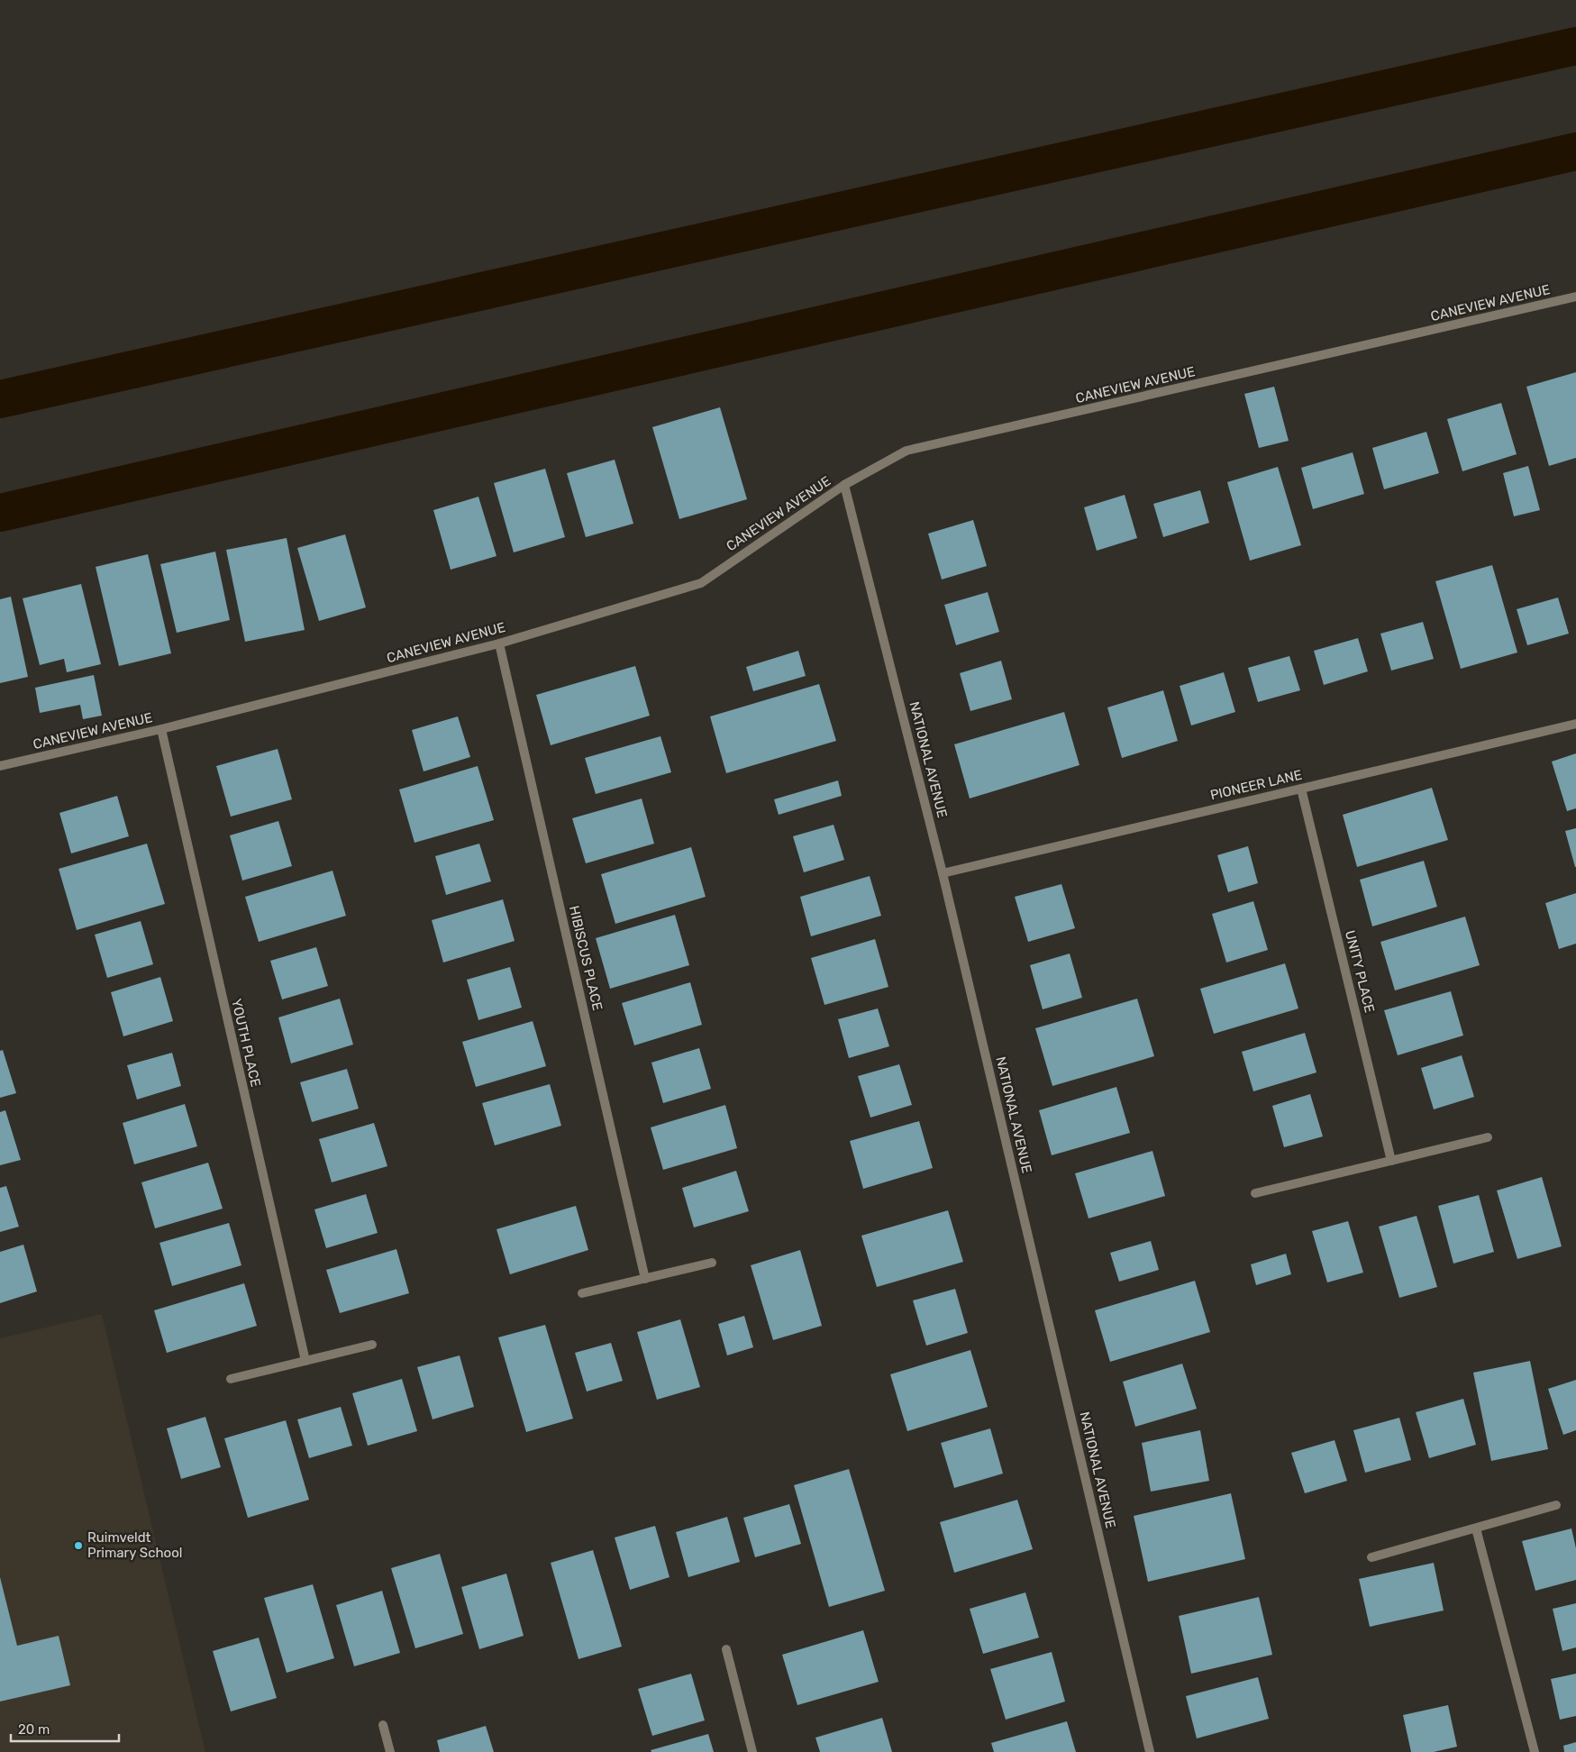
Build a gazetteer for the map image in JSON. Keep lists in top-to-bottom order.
{
  "streets": {
    "street": [
      "CANEVIEW AVENUE",
      "NATIONAL AVENUE",
      "PIONEER LANE",
      "HIBISCUS PLACE",
      "UNITY PLACE",
      "YOUTH PLACE"
    ]
  },
  "crossings": [
    ["CANEVIEW AVENUE", "NATIONAL AVENUE"],
    ["CANEVIEW AVENUE", "HIBISCUS PLACE"],
    ["CANEVIEW AVENUE", "YOUTH PLACE"],
    ["NATIONAL AVENUE", "PIONEER LANE"],
    ["PIONEER LANE", "UNITY PLACE"]
  ],
  "places": ["Ruimveldt Primary School"],
  "scale_bar": "20 m"
}
